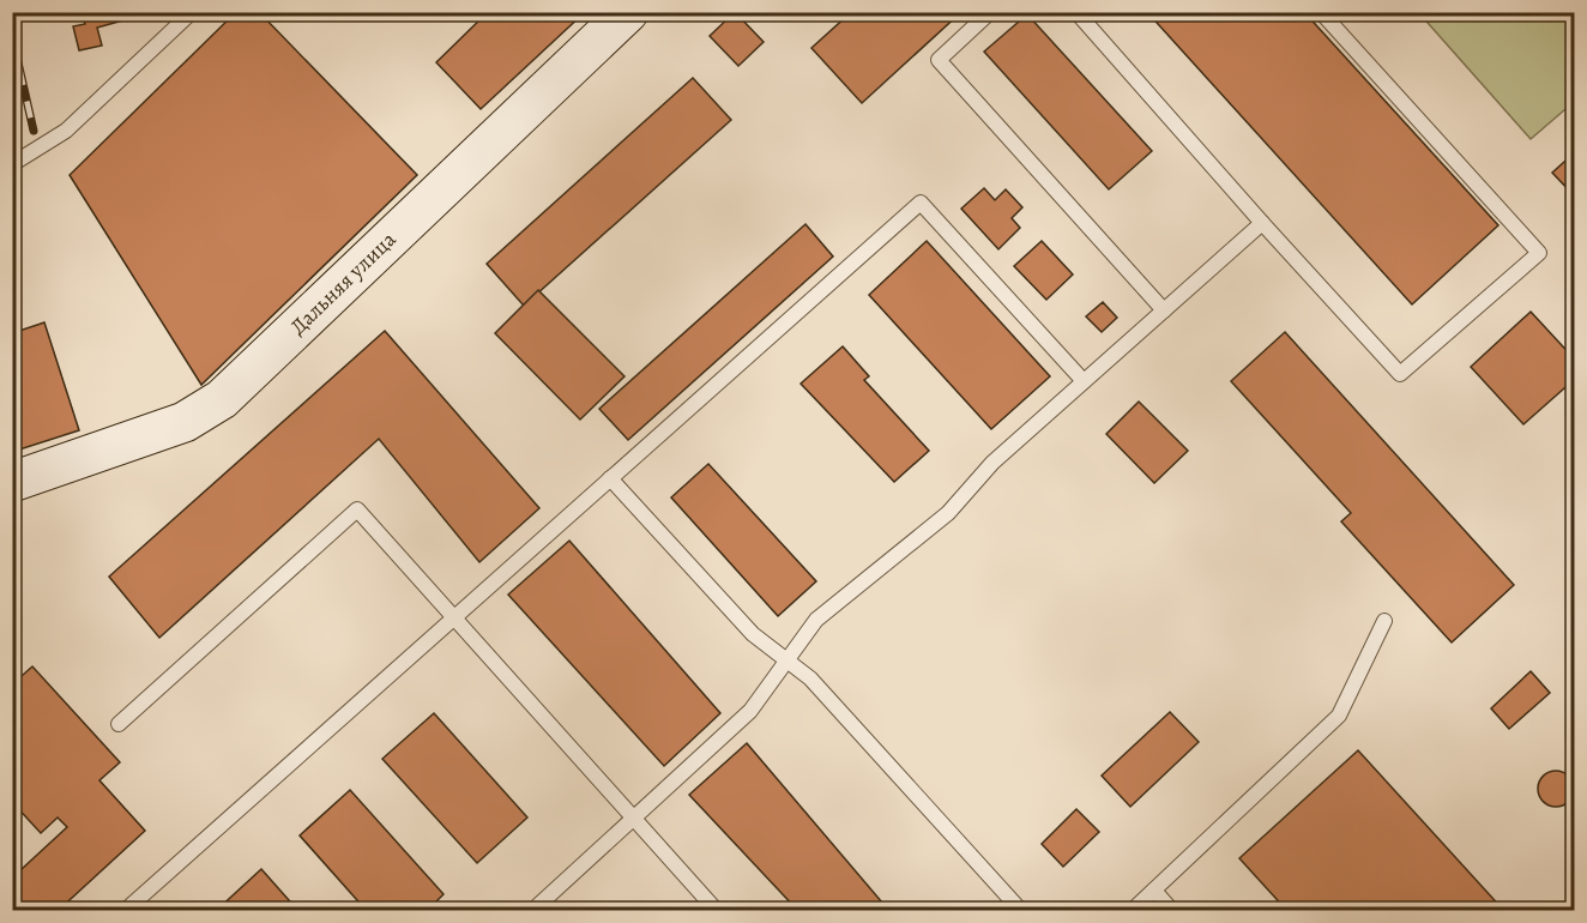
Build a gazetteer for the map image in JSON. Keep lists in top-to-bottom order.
{
  "streets": {
    "street": ["Дальняя улица"]
  }
}
